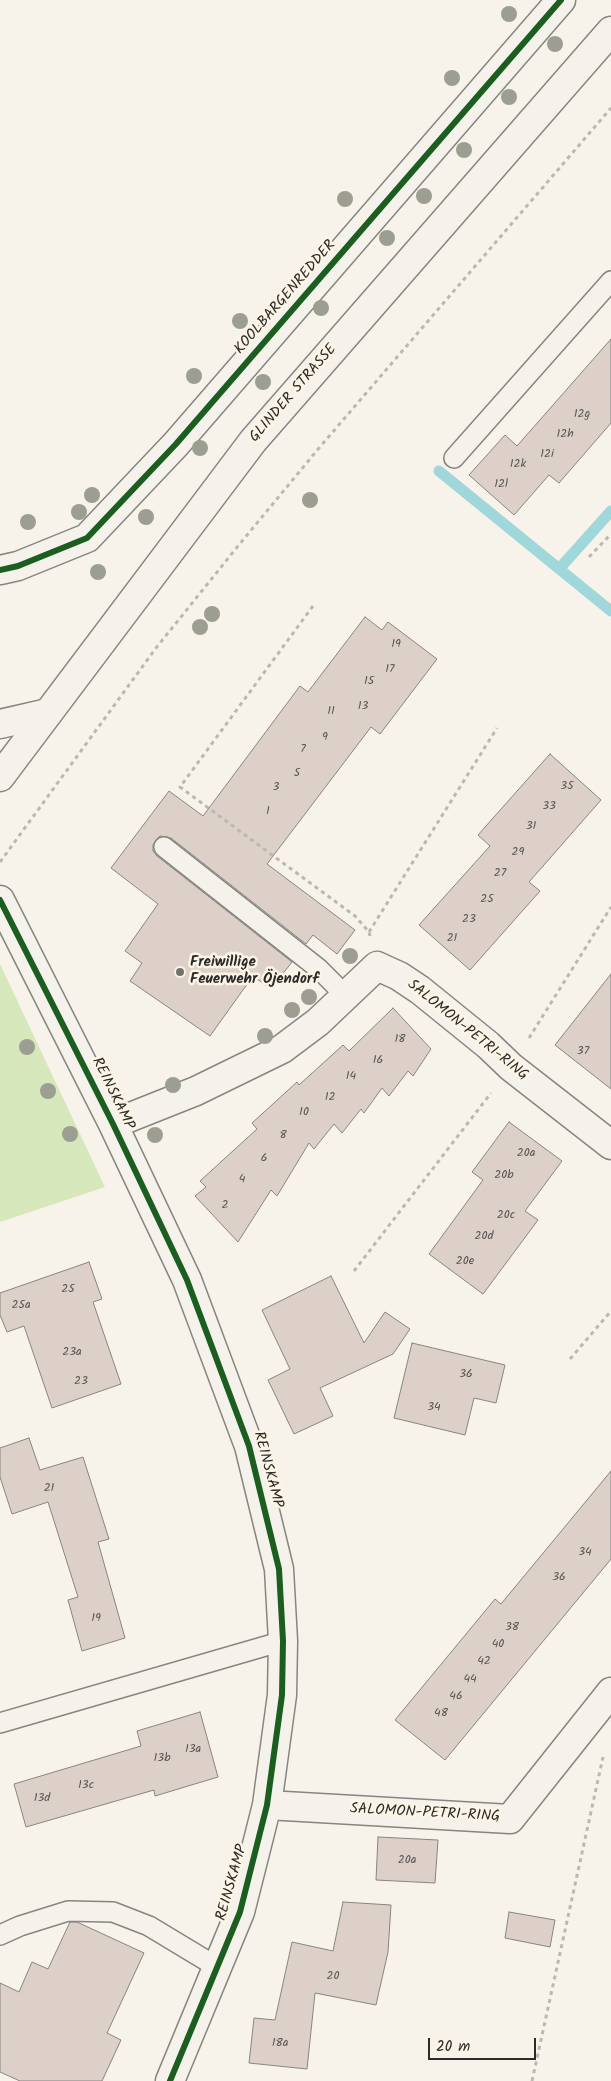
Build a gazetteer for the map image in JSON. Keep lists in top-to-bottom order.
{
  "streets": {
    "street": [
      "KOOLBARGENREDDER",
      "GLINDER STRASSE",
      "SALOMON-PETRI-RING",
      "REINSKAMP"
    ]
  },
  "crossings": [
    ["SALOMON-PETRI-RING", "REINSKAMP"]
  ],
  "places": ["Freiwillige Feuerwehr Öjendorf"],
  "house_numbers": [
    "12g",
    "12h",
    "12i",
    "12k",
    "12l",
    "19",
    "17",
    "15",
    "13",
    "11",
    "9",
    "7",
    "5",
    "35",
    "3",
    "33",
    "1",
    "31",
    "29",
    "27",
    "25",
    "23",
    "21",
    "18",
    "37",
    "16",
    "14",
    "12",
    "10",
    "8",
    "20a",
    "6",
    "20b",
    "4",
    "2",
    "20c",
    "20d",
    "20e",
    "25",
    "25a",
    "23a",
    "36",
    "23",
    "34",
    "21",
    "34",
    "36",
    "19",
    "38",
    "40",
    "42",
    "44",
    "46",
    "48",
    "13a",
    "13b",
    "13c",
    "13d",
    "20a",
    "20",
    "18a"
  ],
  "scale_bar": "20 m"
}
